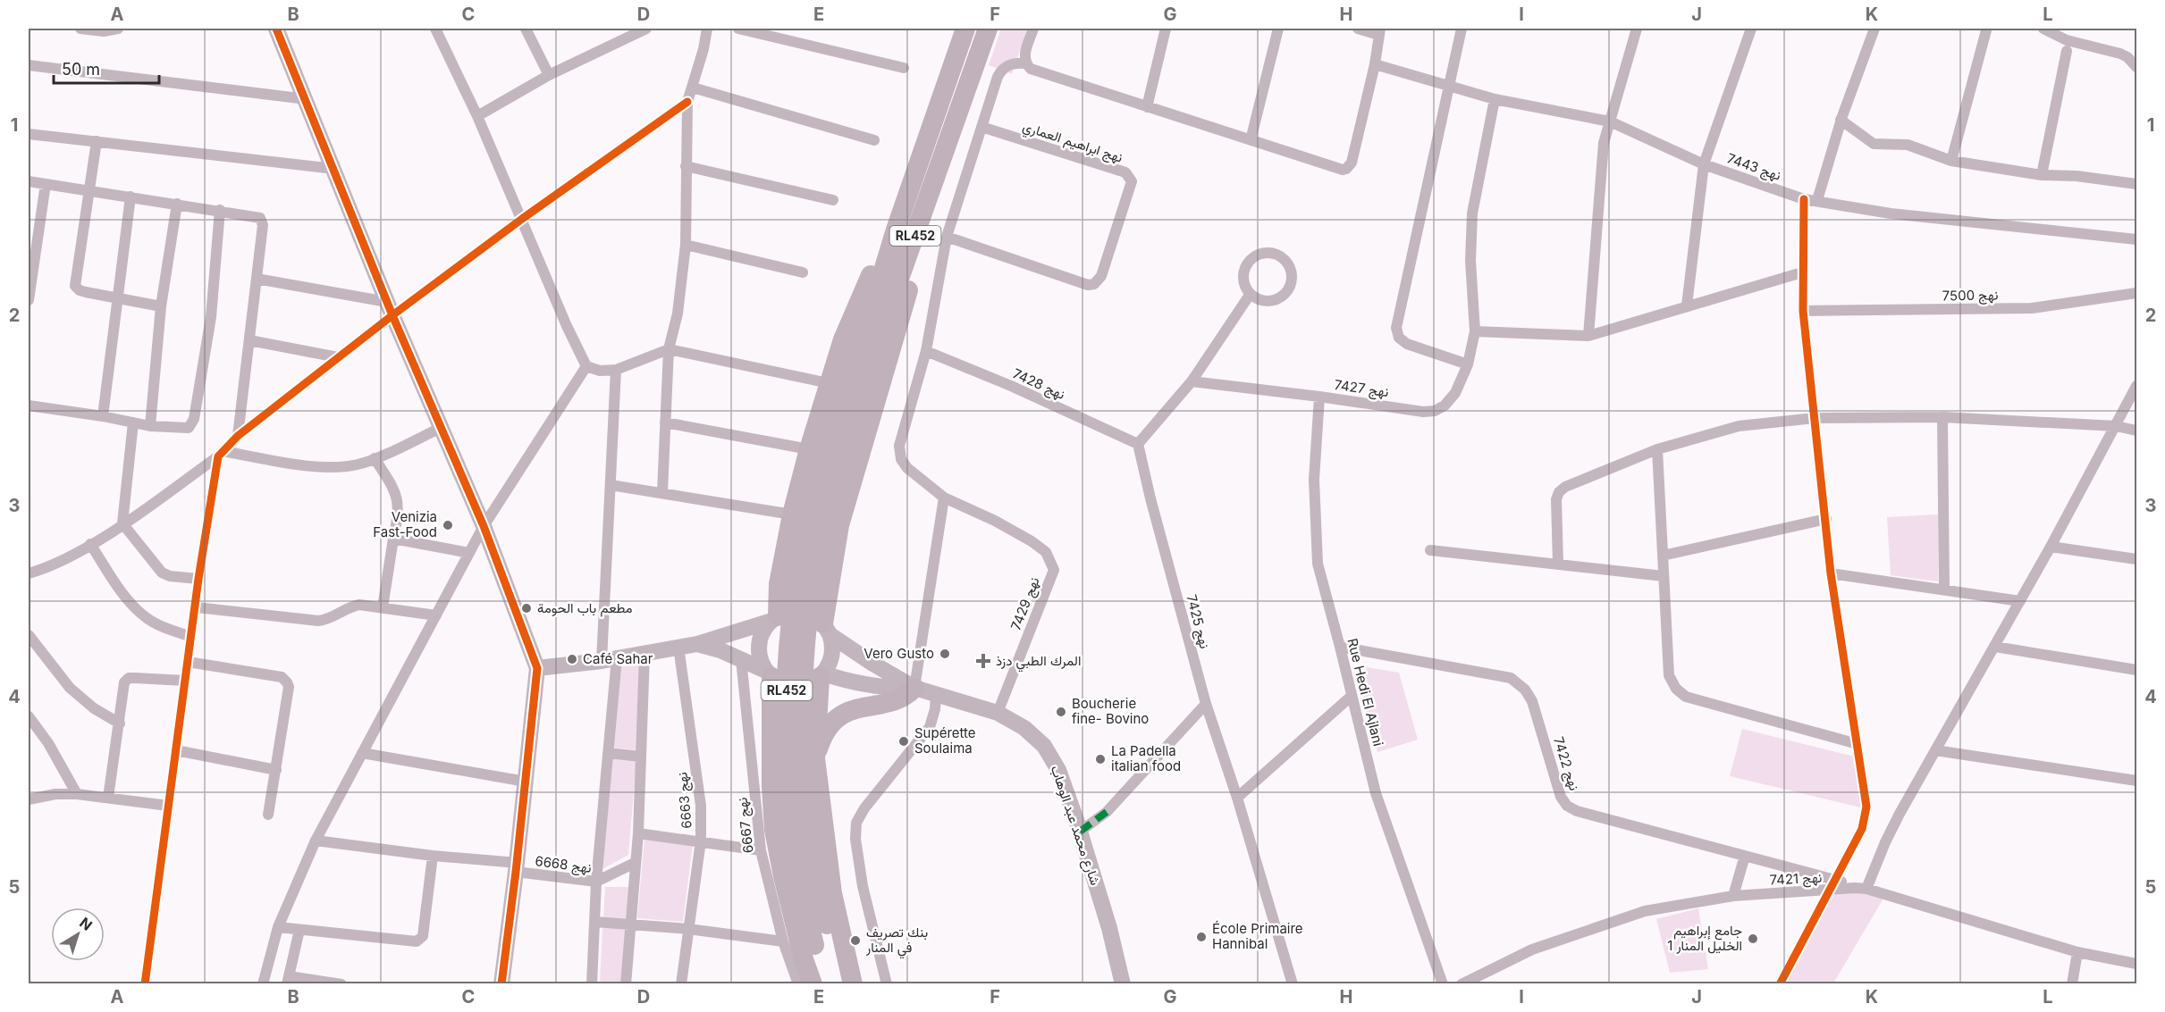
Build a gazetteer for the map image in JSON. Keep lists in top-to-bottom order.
{
  "streets": {
    "highway": ["RL452"],
    "street": [
      "نهج ابراهيم العماري",
      "نهج 7443",
      "نهج 7500",
      "نهج 7428",
      "نهج 7427",
      "نهج 7429",
      "نهج 7425",
      "Rue Hedi El Ajlani",
      "نهج 7422",
      "نهج 6663",
      "نهج 6667",
      "شارع محمد عبد الوهاب",
      "نهج 6668",
      "نهج 7421"
    ]
  },
  "crossings": [
    ["نهج 7443", "نهج 7427"],
    ["نهج 7428", "نهج 7429"],
    ["نهج 7428", "نهج 7425"],
    ["نهج 7427", "Rue Hedi El Ajlani"],
    ["نهج 7429", "شارع محمد عبد الوهاب"],
    ["Rue Hedi El Ajlani", "نهج 7422"],
    ["نهج 7422", "نهج 7421"]
  ],
  "places": {
    "other": [
      "Venizia Fast-Food",
      "مطعم باب الحومة",
      "Vero Gusto",
      "Café Sahar",
      "Boucherie fine- Bovino",
      "Supérette Soulaima",
      "La Padella italian food",
      "École Primaire Hannibal",
      "جامع إبراهيم الخليل المنار 1",
      "بنك تصريف في المنار"
    ],
    "health": ["المرك الطبي دزذ"]
  },
  "scale_bar": "50 m",
  "north": "top right",
  "grid": {
    "columns": [
      "A",
      "B",
      "C",
      "D",
      "E",
      "F",
      "G",
      "H",
      "I",
      "J",
      "K",
      "L"
    ],
    "rows": [
      "1",
      "2",
      "3",
      "4",
      "5"
    ]
  }
}
